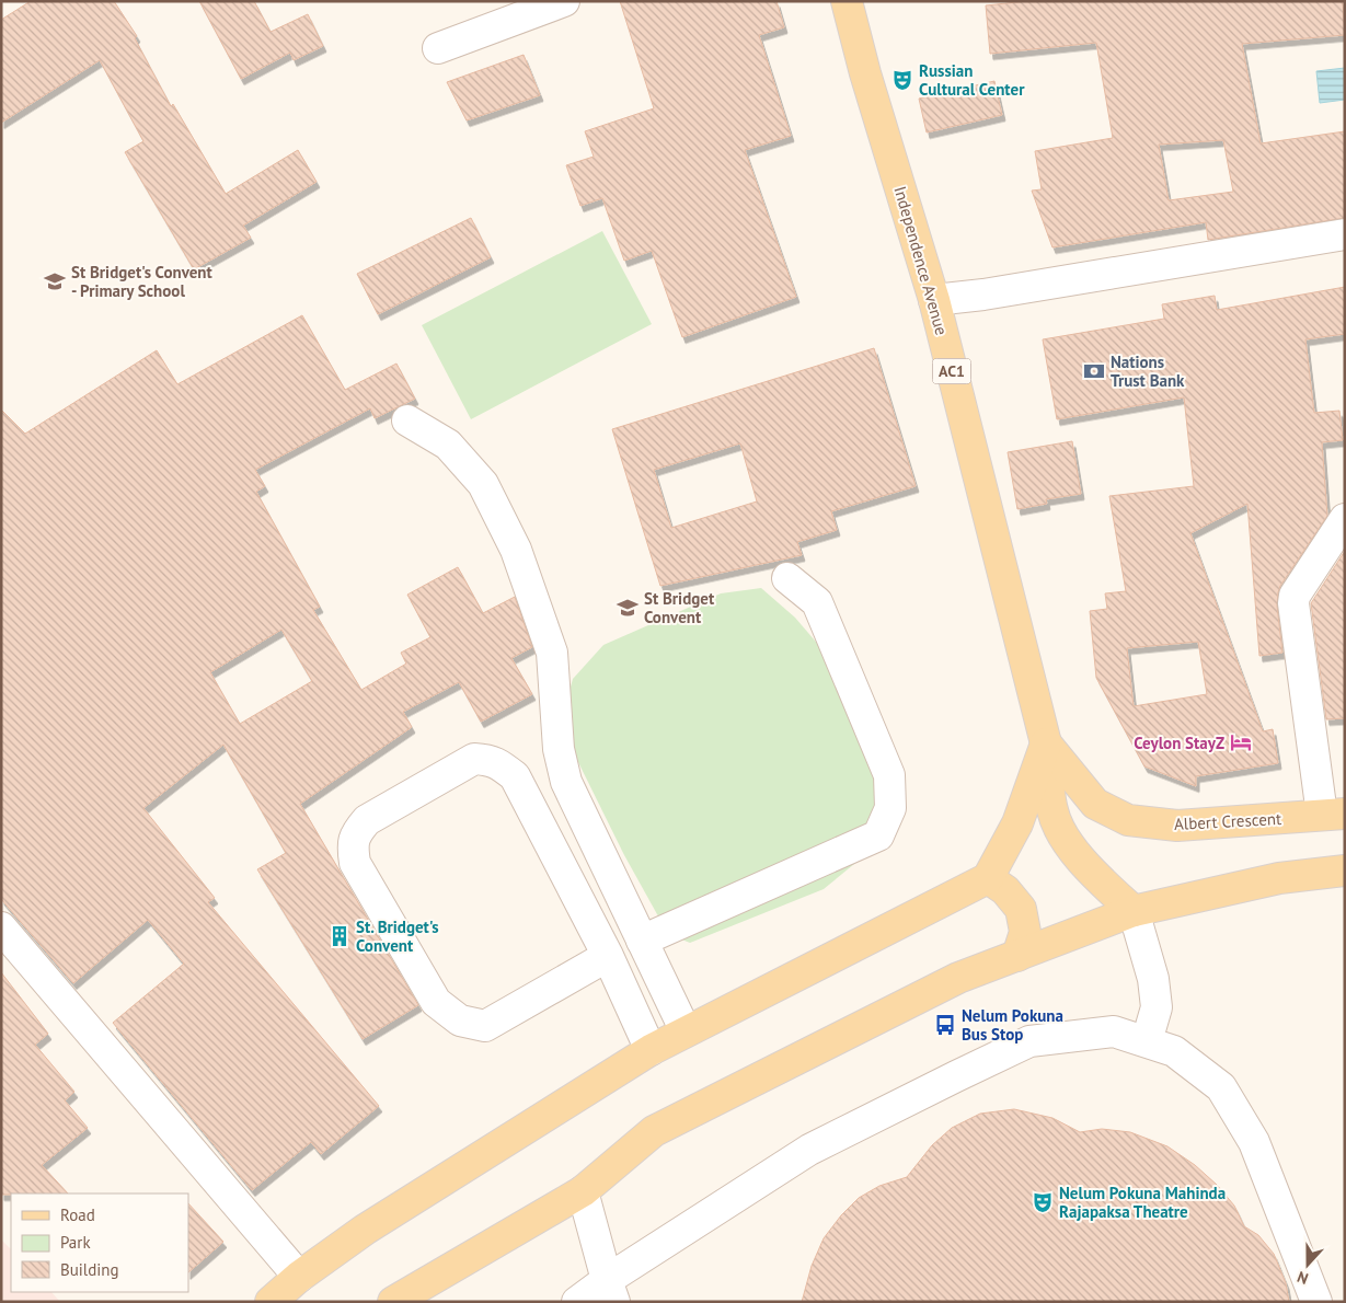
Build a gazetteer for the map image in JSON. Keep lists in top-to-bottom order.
{
  "streets": {
    "main road": ["Independence Avenue", "AC1", "Albert Crescent"]
  },
  "crossings": [
    ["Independence Avenue", "Albert Crescent"]
  ],
  "places": {
    "theatre": ["Russian Cultural Center", "Nelum Pokuna Mahinda Rajapaksa Theatre"],
    "school or university": ["St Bridget's Convent - Primary School", "St Bridget Convent"],
    "bank": ["Nations Trust Bank"],
    "hotel": ["Ceylon StayZ"],
    "building": ["St. Bridget's Convent"],
    "bus stop": ["Nelum Pokuna Bus Stop"]
  },
  "legend": ["Road", "Park", "Building"],
  "north": "bottom"
}
